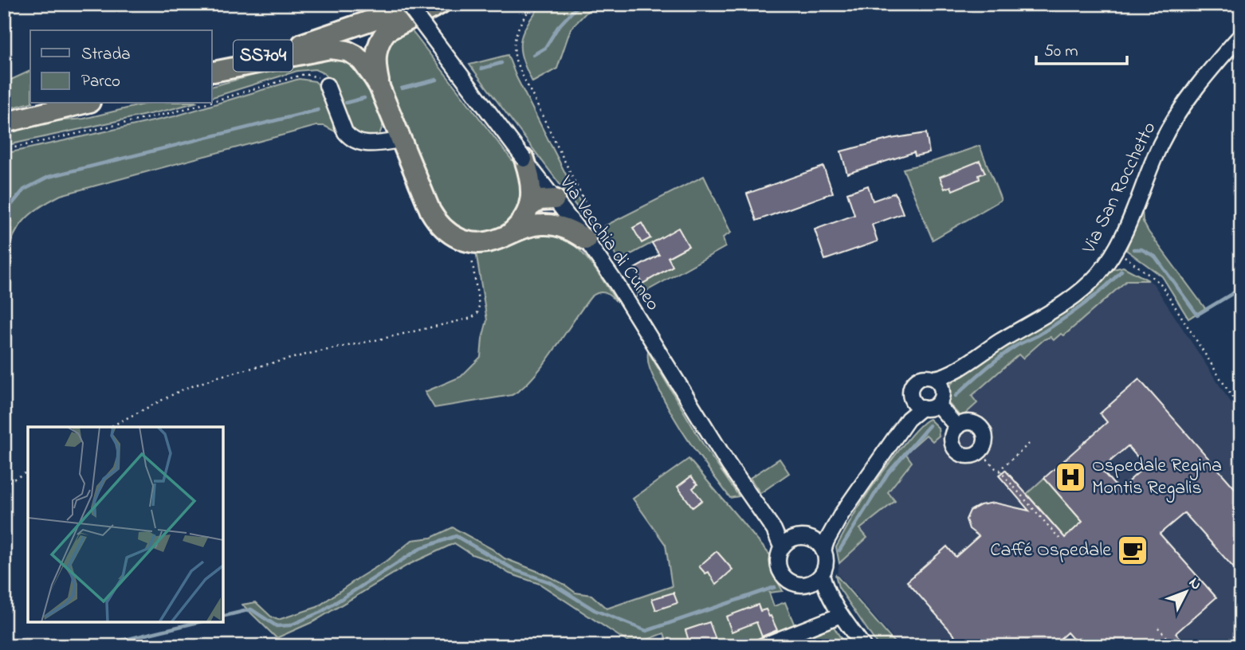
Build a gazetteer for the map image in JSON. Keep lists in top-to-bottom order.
{
  "streets": {
    "highway": ["SS704"],
    "street": ["Via San Rocchetto", "Via Vecchia di Cuneo"]
  },
  "places": {
    "hospital": ["Ospedale Regina Montis Regalis"],
    "cafe": ["Caffé Ospedale"]
  },
  "legend": ["Strada", "Parco"],
  "scale_bar": "50 m",
  "north": "top right"
}
